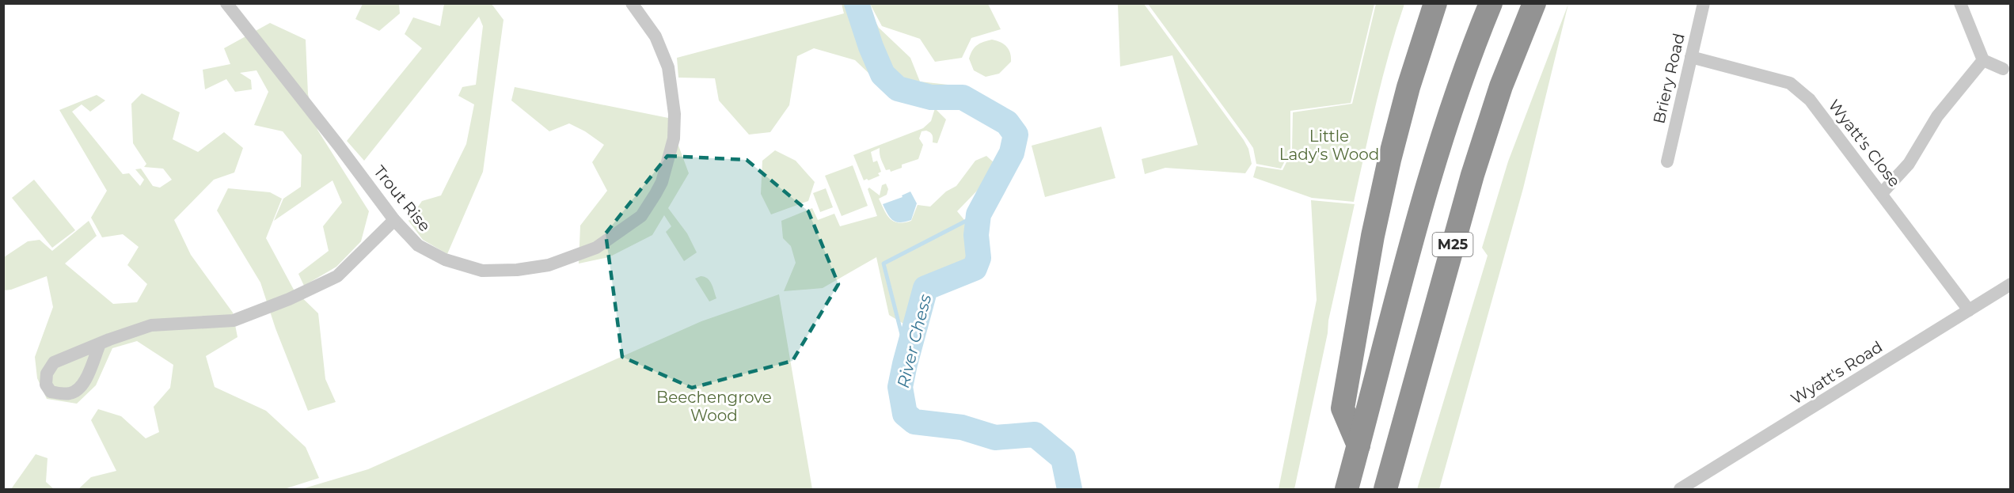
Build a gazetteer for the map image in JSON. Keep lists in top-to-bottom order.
{
  "streets": {
    "highway": ["M25"],
    "street": [
      "Briery Road",
      "Wyatt's Close",
      "Trout Rise",
      "Wyatt's Road"
    ]
  },
  "crossings": [
    ["Briery Road", "Wyatt's Close"],
    ["Wyatt's Close", "Wyatt's Road"]
  ],
  "water": ["River Chess"],
  "parks": ["Little Lady's Wood", "Beechengrove Wood"]
}
